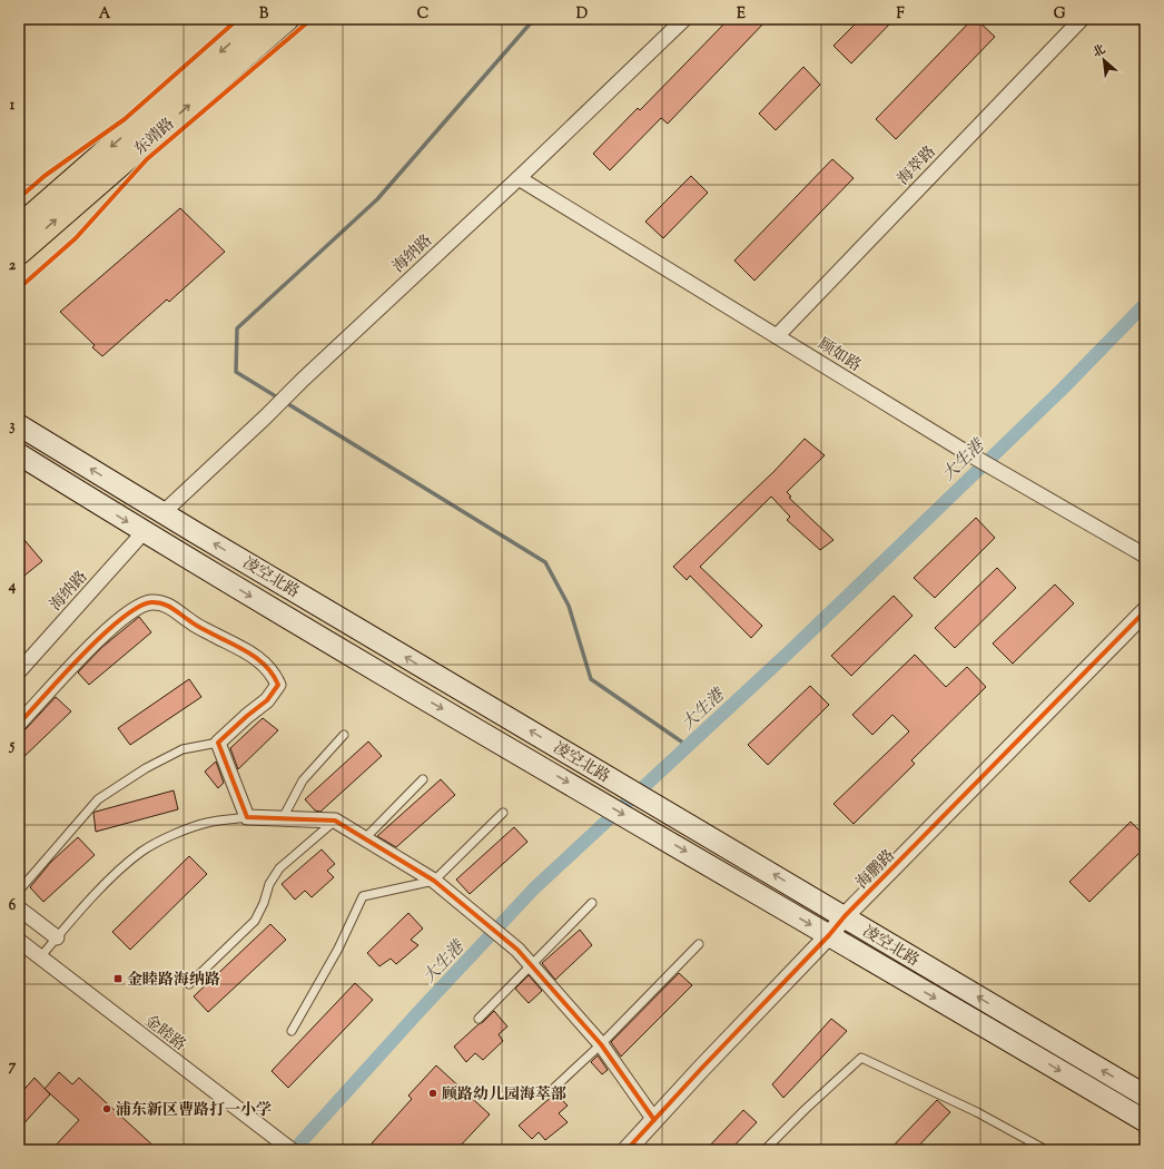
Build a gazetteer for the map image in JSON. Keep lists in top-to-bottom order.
{
  "streets": {
    "main road": ["东靖路", "凌空北路"],
    "street": [
      "海萃路",
      "海纳路",
      "顾如路",
      "海鹏路",
      "金睦路"
    ]
  },
  "crossings": [
    ["海萃路", "顾如路"],
    ["海纳路", "顾如路"],
    ["海纳路", "凌空北路"],
    ["凌空北路", "海鹏路"]
  ],
  "water": ["大生港"],
  "places": {
    "transit": ["金睦路海纳路"],
    "other": ["顾路幼儿园海萃部", "浦东新区曹路打一小学"]
  },
  "north": "top left",
  "grid": {
    "columns": [
      "A",
      "B",
      "C",
      "D",
      "E",
      "F",
      "G"
    ],
    "rows": [
      "1",
      "2",
      "3",
      "4",
      "5",
      "6",
      "7"
    ]
  }
}
